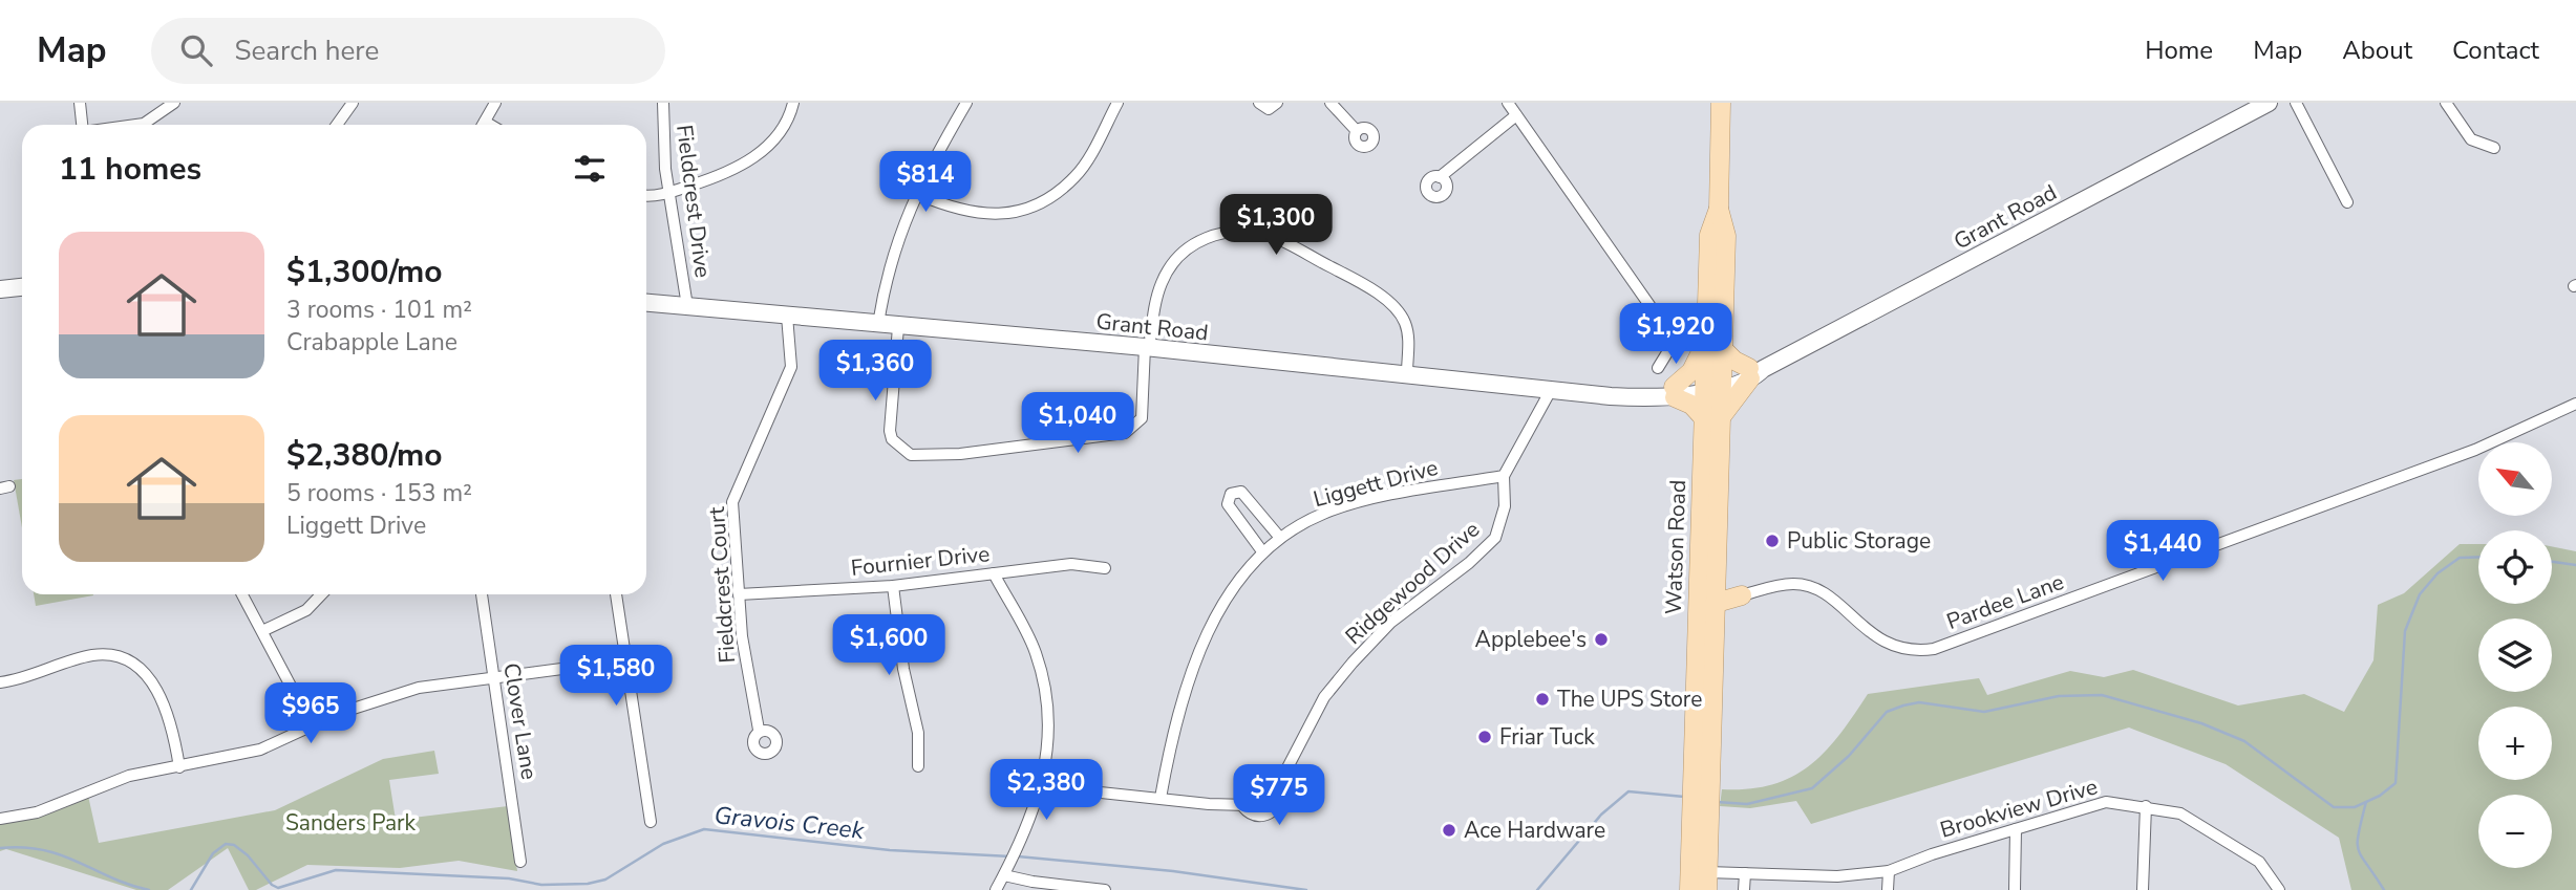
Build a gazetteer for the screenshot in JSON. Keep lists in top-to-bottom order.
{
  "streets": {
    "main road": ["Watson Road"],
    "street": [
      "Fieldcrest Drive",
      "Grant Road",
      "Liggett Drive",
      "Fournier Drive",
      "Ridgewood Drive",
      "Fieldcrest Court",
      "Pardee Lane",
      "Clover Lane",
      "Brookview Drive"
    ]
  },
  "crossings": [
    ["Fieldcrest Drive", "Grant Road"],
    ["Grant Road", "Watson Road"],
    ["Grant Road", "Fieldcrest Court"],
    ["Liggett Drive", "Ridgewood Drive"],
    ["Watson Road", "Brookview Drive"],
    ["Fournier Drive", "Fieldcrest Court"]
  ],
  "water": ["Gravois Creek"],
  "parks": ["Sanders Park"],
  "places": [
    "Public Storage",
    "Applebee's",
    "The UPS Store",
    "Friar Tuck",
    "Ace Hardware"
  ],
  "north": "top left",
  "page": {
    "header": "Map",
    "search": "Search here",
    "nav": [
      "Home",
      "Map",
      "About",
      "Contact"
    ],
    "heading": "11 homes",
    "price": [
      "$814",
      "$1,300",
      "$1,920",
      "$1,360",
      "$1,040",
      "$1,440",
      "$1,600",
      "$1,580",
      "$965",
      "$2,380",
      "$775"
    ],
    "list": [
      {
        "name": "$1,300/mo",
        "note": "3 rooms · 101 m² · Crabapple Lane"
      },
      {
        "name": "$2,380/mo",
        "note": "5 rooms · 153 m² · Liggett Drive"
      }
    ],
    "map_buttons": ["+", "−"]
  }
}
